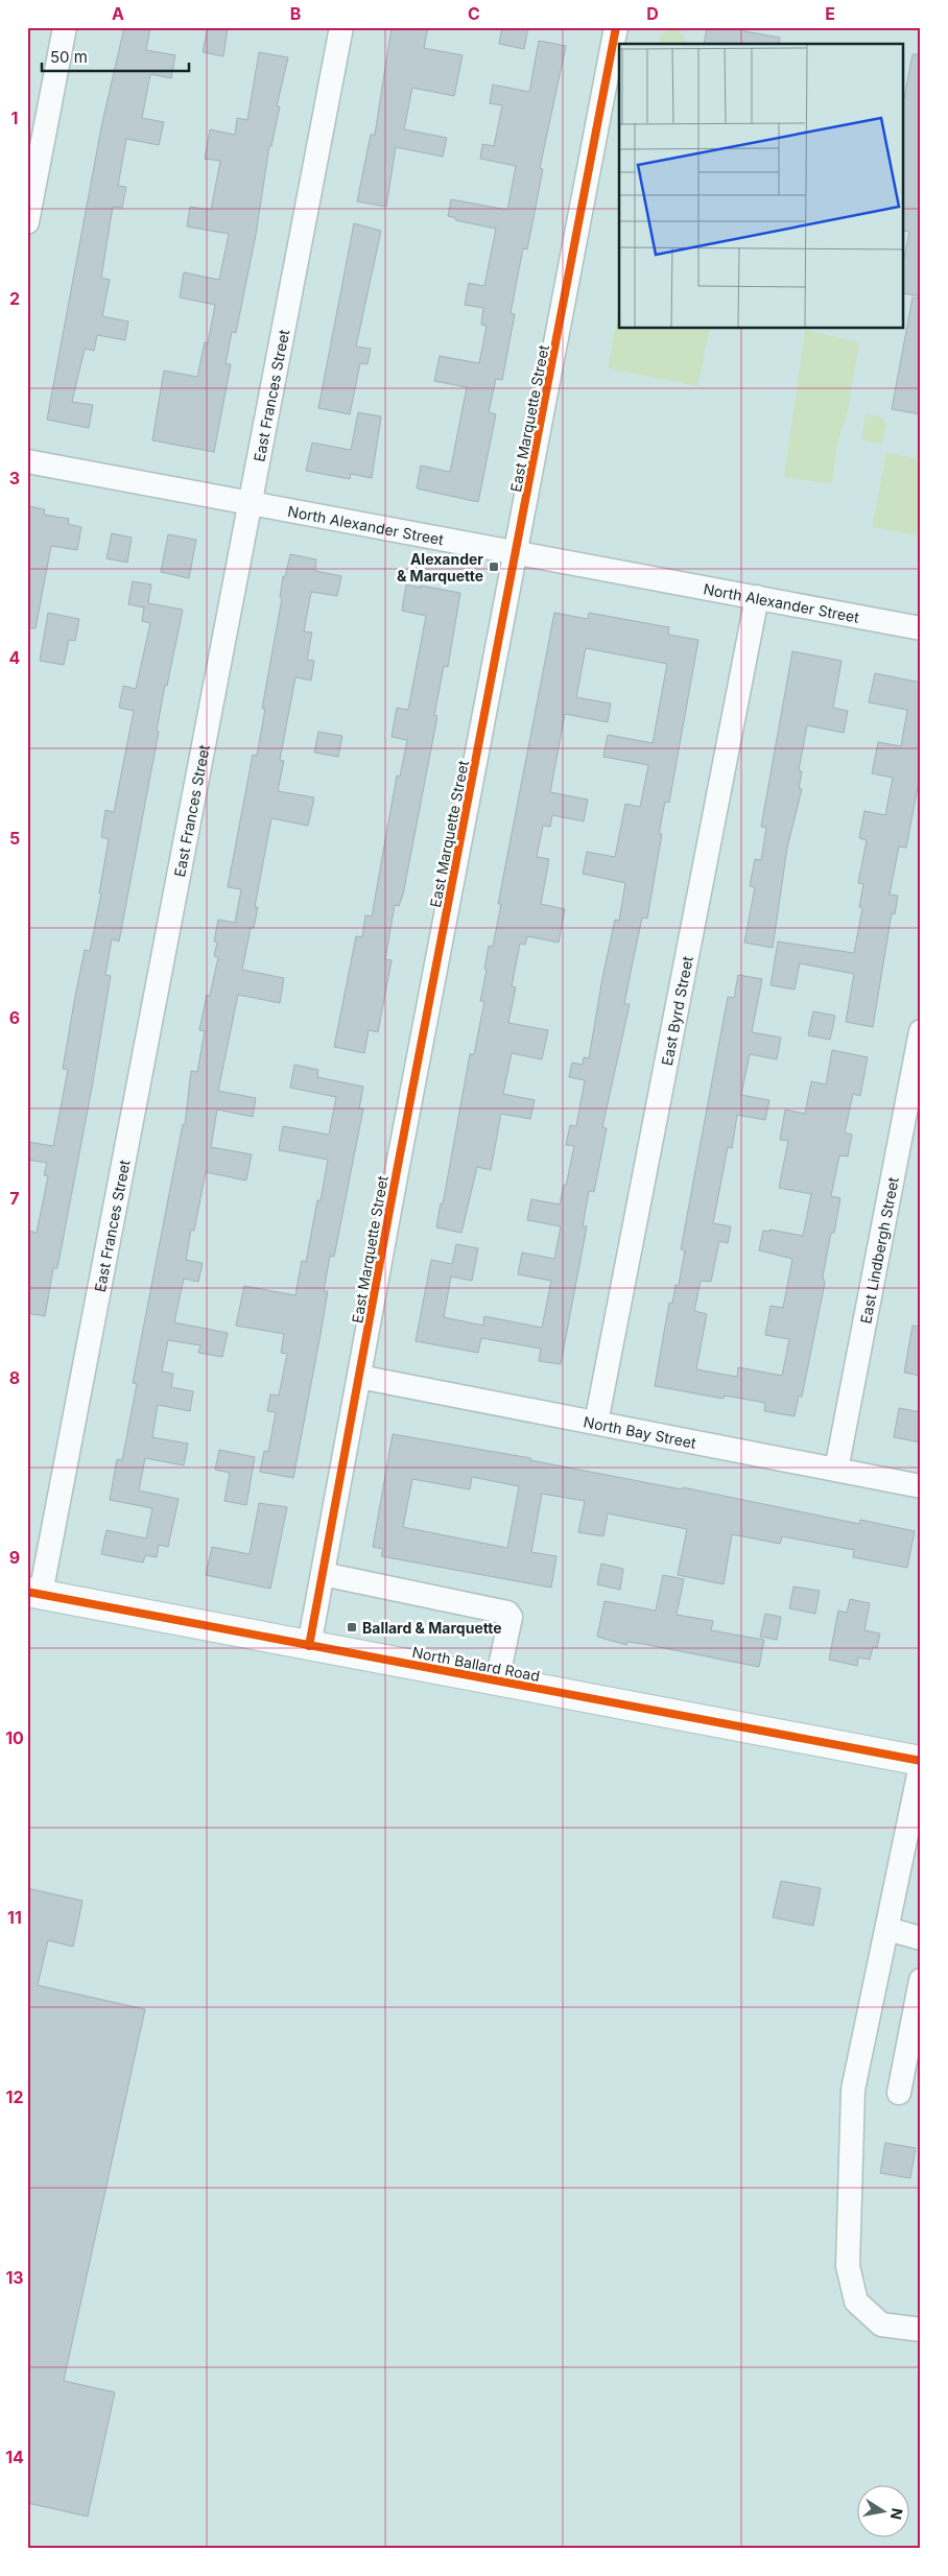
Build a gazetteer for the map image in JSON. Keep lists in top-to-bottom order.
{
  "streets": {
    "main road": ["North Ballard Road"],
    "street": [
      "East Frances Street",
      "East Marquette Street",
      "North Alexander Street",
      "East Byrd Street",
      "East Lindbergh Street",
      "North Bay Street"
    ]
  },
  "crossings": [
    ["East Frances Street", "North Alexander Street"],
    ["East Frances Street", "North Ballard Road"],
    ["East Marquette Street", "North Alexander Street"],
    ["East Marquette Street", "North Bay Street"],
    ["East Marquette Street", "North Ballard Road"],
    ["North Alexander Street", "East Byrd Street"],
    ["East Byrd Street", "North Bay Street"],
    ["East Lindbergh Street", "North Bay Street"]
  ],
  "places": {
    "transit": ["Alexander & Marquette", "Ballard & Marquette"]
  },
  "scale_bar": "50 m",
  "north": "right",
  "grid": {
    "columns": [
      "A",
      "B",
      "C",
      "D",
      "E"
    ],
    "rows": [
      "1",
      "2",
      "3",
      "4",
      "5",
      "6",
      "7",
      "8",
      "9",
      "10",
      "11",
      "12",
      "13",
      "14"
    ]
  }
}
